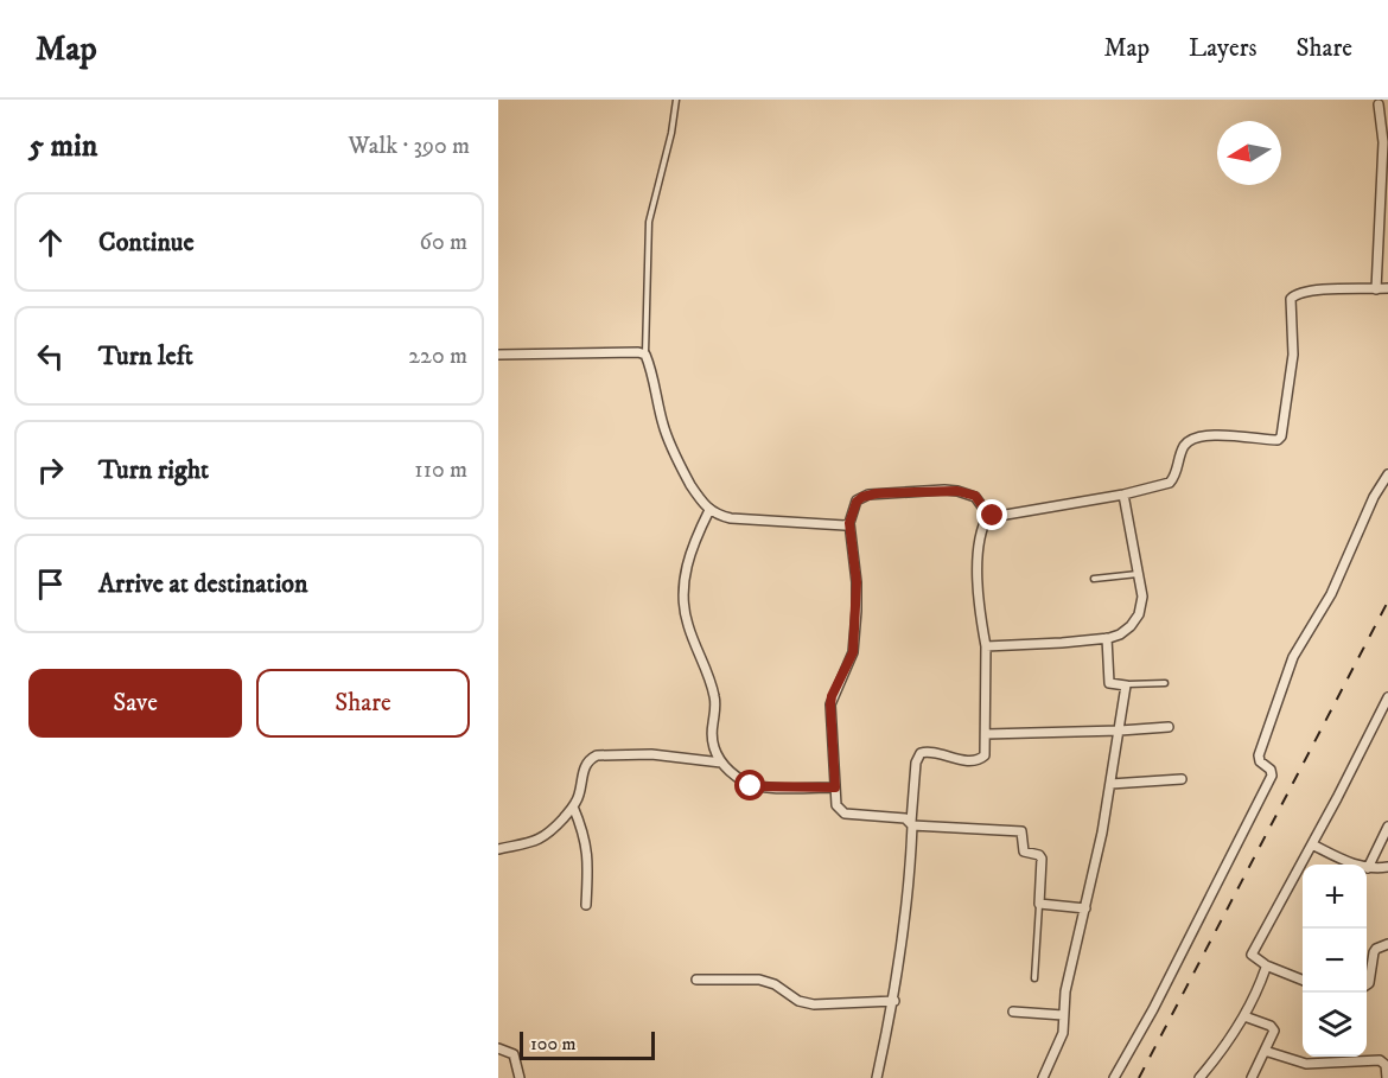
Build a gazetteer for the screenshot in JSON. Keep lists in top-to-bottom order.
{
  "scale_bar": "100 m",
  "north": "left",
  "page": {
    "header": "Map",
    "nav": ["Map", "Layers", "Share"],
    "heading": ["5 min", "Walk · 390 m"],
    "list": [
      ["Continue", "60 m"],
      ["Turn left", "220 m"],
      ["Turn right", "110 m"],
      "Arrive at destination"
    ],
    "buttons": ["Save", "Share"],
    "map_buttons": ["+", "−"],
    "scale": "100 m"
  }
}
